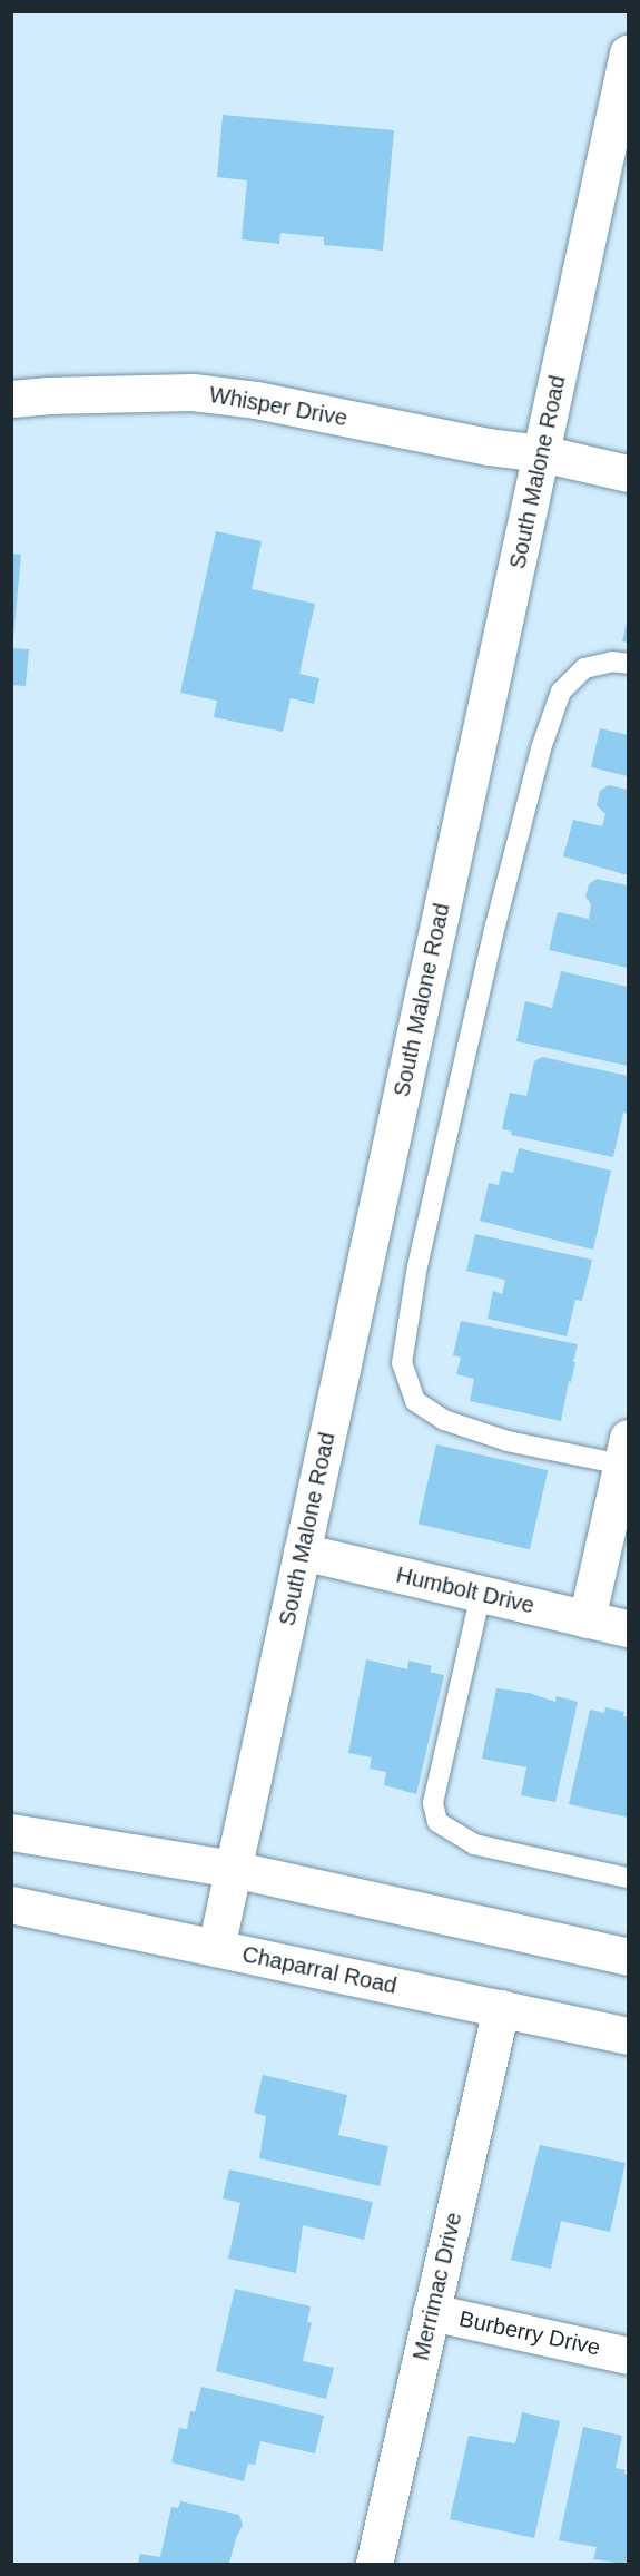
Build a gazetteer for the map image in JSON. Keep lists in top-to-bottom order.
{
  "streets": {
    "street": [
      "Whisper Drive",
      "South Malone Road",
      "Humbolt Drive",
      "Chaparral Road",
      "Merrimac Drive",
      "Burberry Drive"
    ]
  },
  "crossings": [
    ["Whisper Drive", "South Malone Road"],
    ["South Malone Road", "Humbolt Drive"],
    ["South Malone Road", "Chaparral Road"],
    ["Chaparral Road", "Merrimac Drive"],
    ["Merrimac Drive", "Burberry Drive"]
  ]
}
